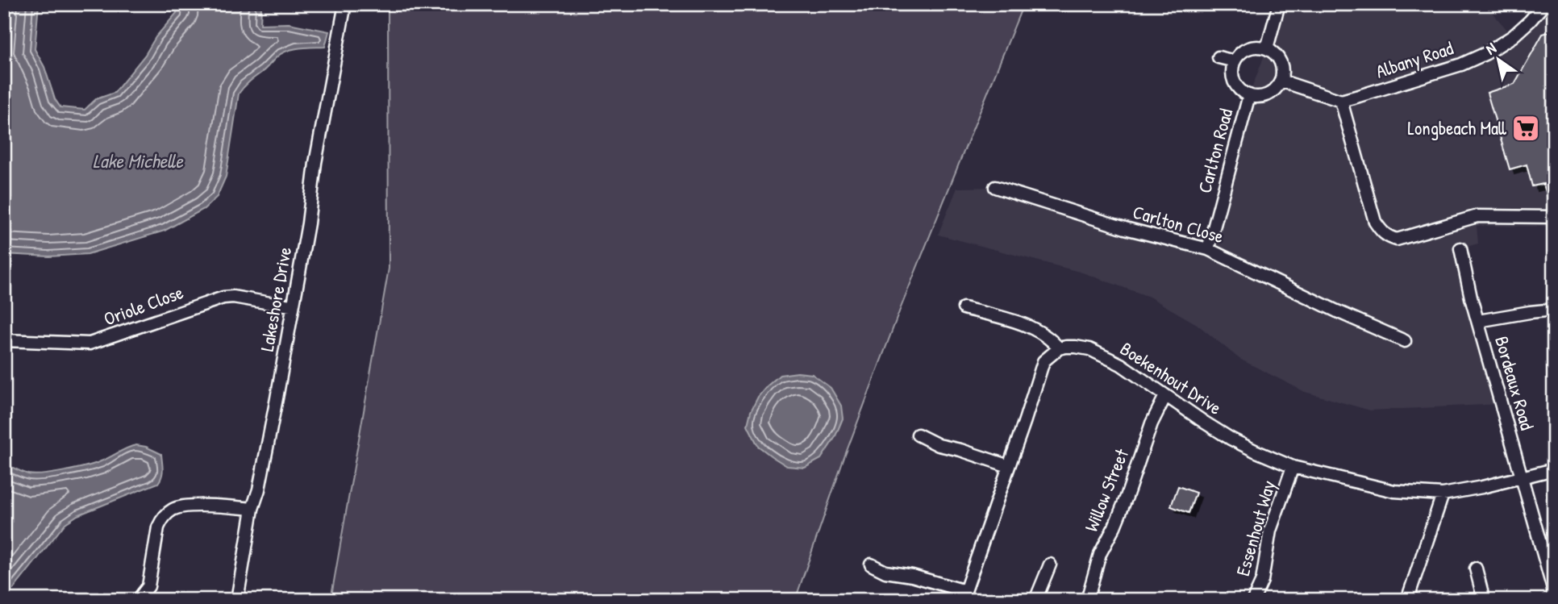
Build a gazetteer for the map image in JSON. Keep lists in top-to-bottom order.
{
  "streets": {
    "street": [
      "Albany Road",
      "Carlton Road",
      "Carlton Close",
      "Lakeshore Drive",
      "Oriole Close",
      "Boekenhout Drive",
      "Bordeaux Road",
      "Willow Street",
      "Essenhout Way"
    ]
  },
  "crossings": [
    ["Carlton Road", "Carlton Close"],
    ["Lakeshore Drive", "Oriole Close"],
    ["Boekenhout Drive", "Bordeaux Road"],
    ["Boekenhout Drive", "Willow Street"],
    ["Boekenhout Drive", "Essenhout Way"]
  ],
  "water": ["Lake Michelle"],
  "places": {
    "supermarket": ["Longbeach Mall"]
  },
  "north": "top left"
}
